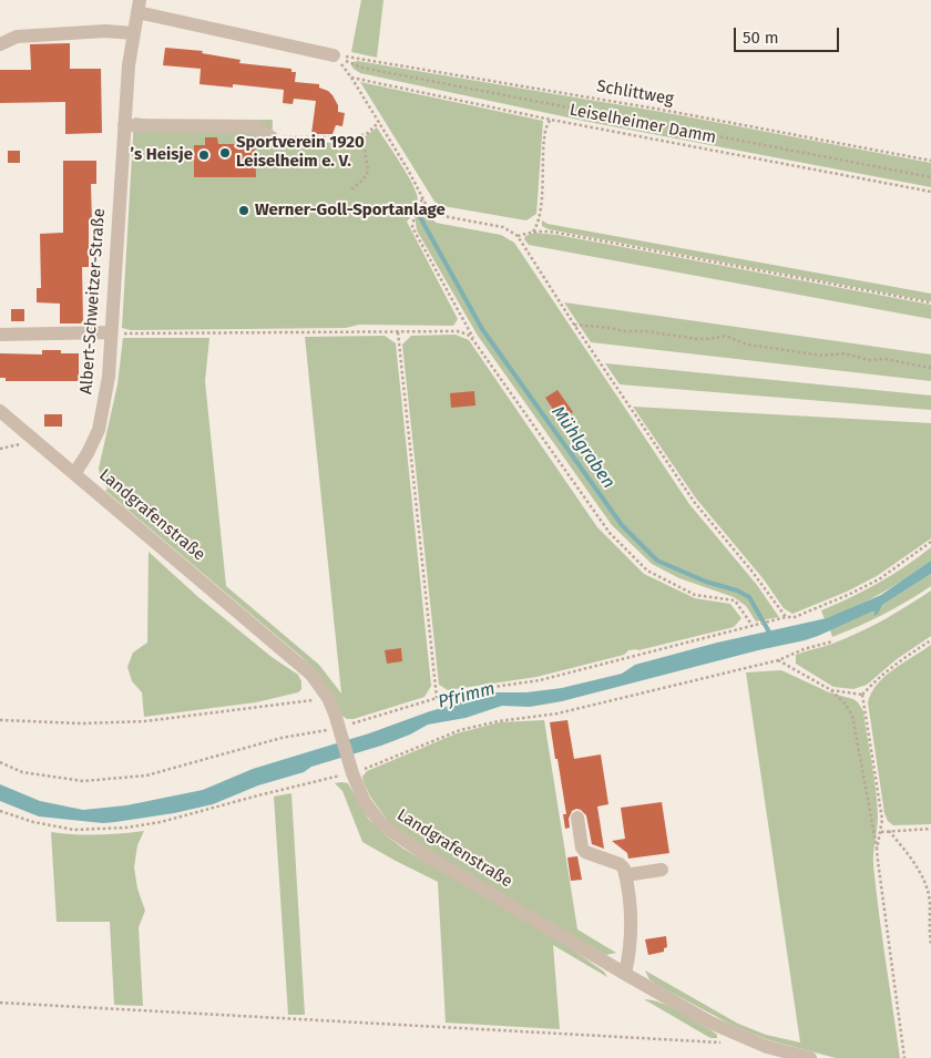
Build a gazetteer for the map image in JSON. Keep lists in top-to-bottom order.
{
  "streets": {
    "street": ["Albert-Schweitzer-Straße", "Landgrafenstraße"],
    "path": ["Schlittweg", "Leiselheimer Damm"]
  },
  "crossings": [
    ["Schlittweg", "Albert-Schweitzer-Straße"],
    ["Albert-Schweitzer-Straße", "Landgrafenstraße"]
  ],
  "water": ["Mühlgraben", "Pfrimm"],
  "places": ["Sportverein 1920 Leiselheim e. V.", "’s Heisje", "Werner-Goll-Sportanlage"],
  "scale_bar": "50 m"
}
